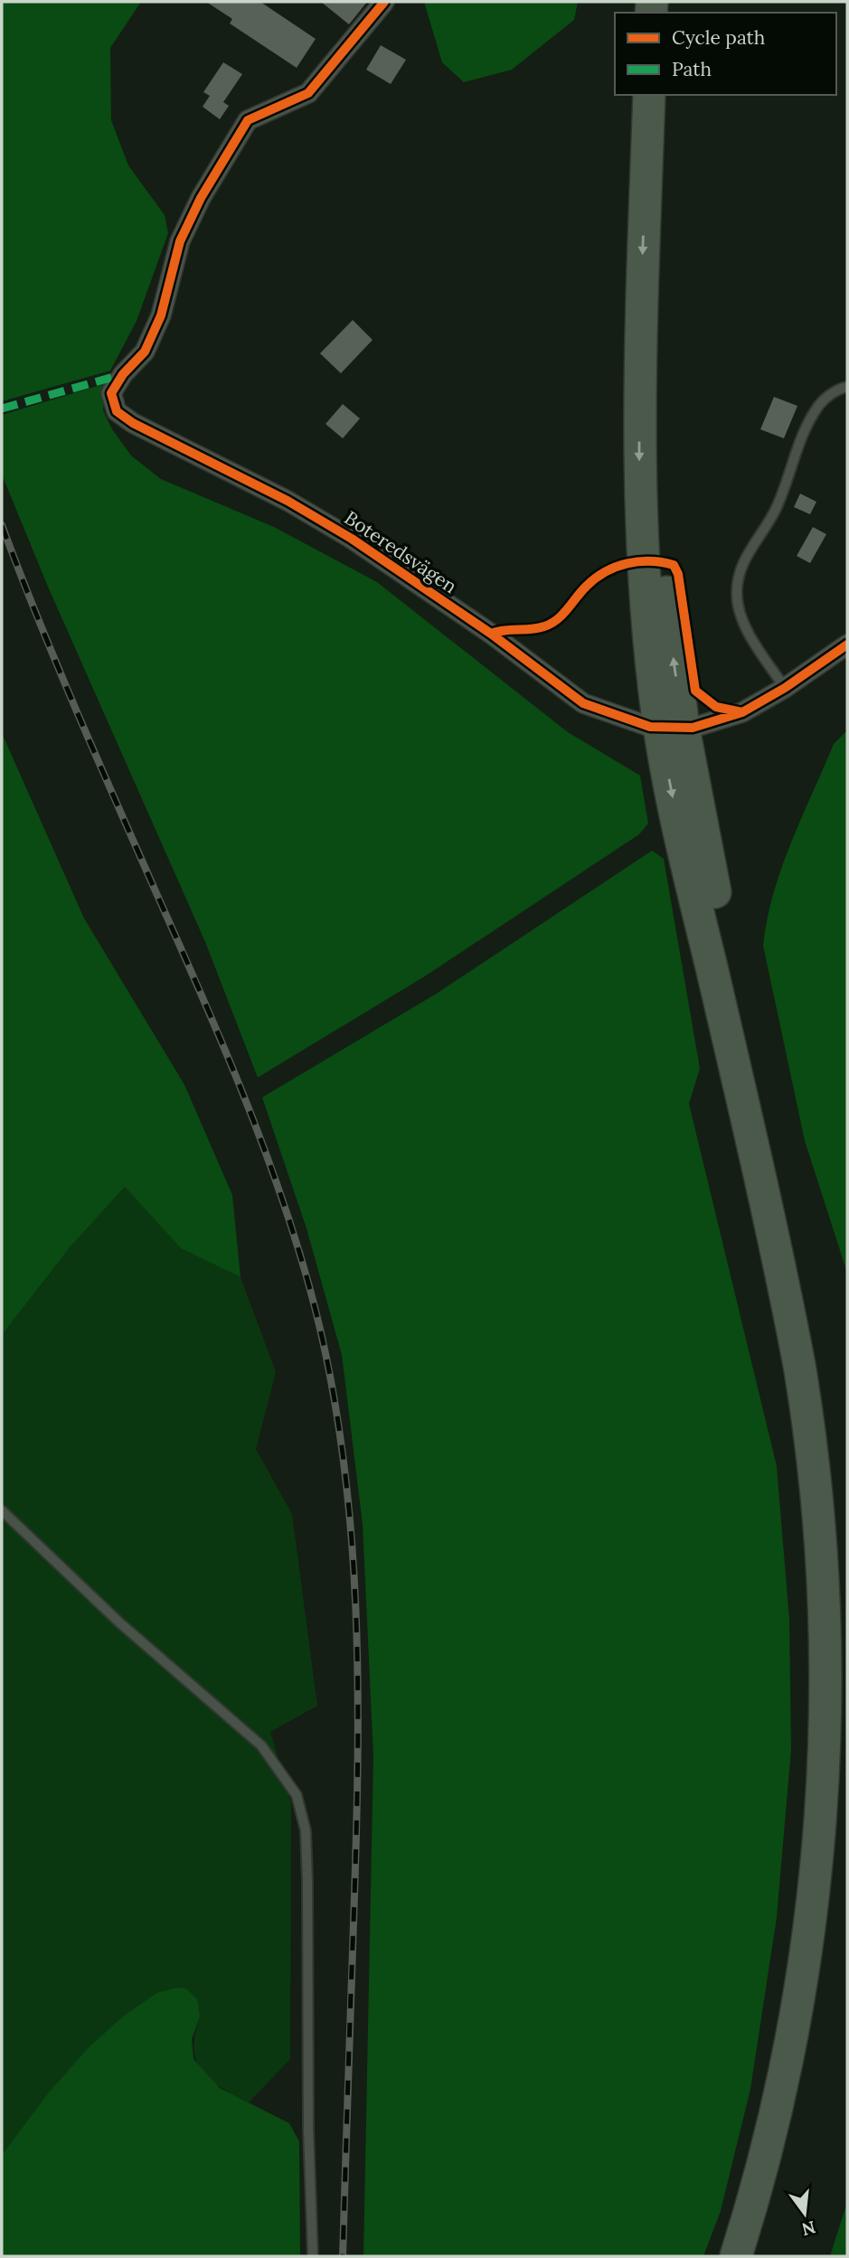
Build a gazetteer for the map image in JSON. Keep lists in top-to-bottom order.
{
  "streets": {
    "street": ["Boteredsvägen"]
  },
  "legend": ["Cycle path", "Path"],
  "north": "bottom"
}
